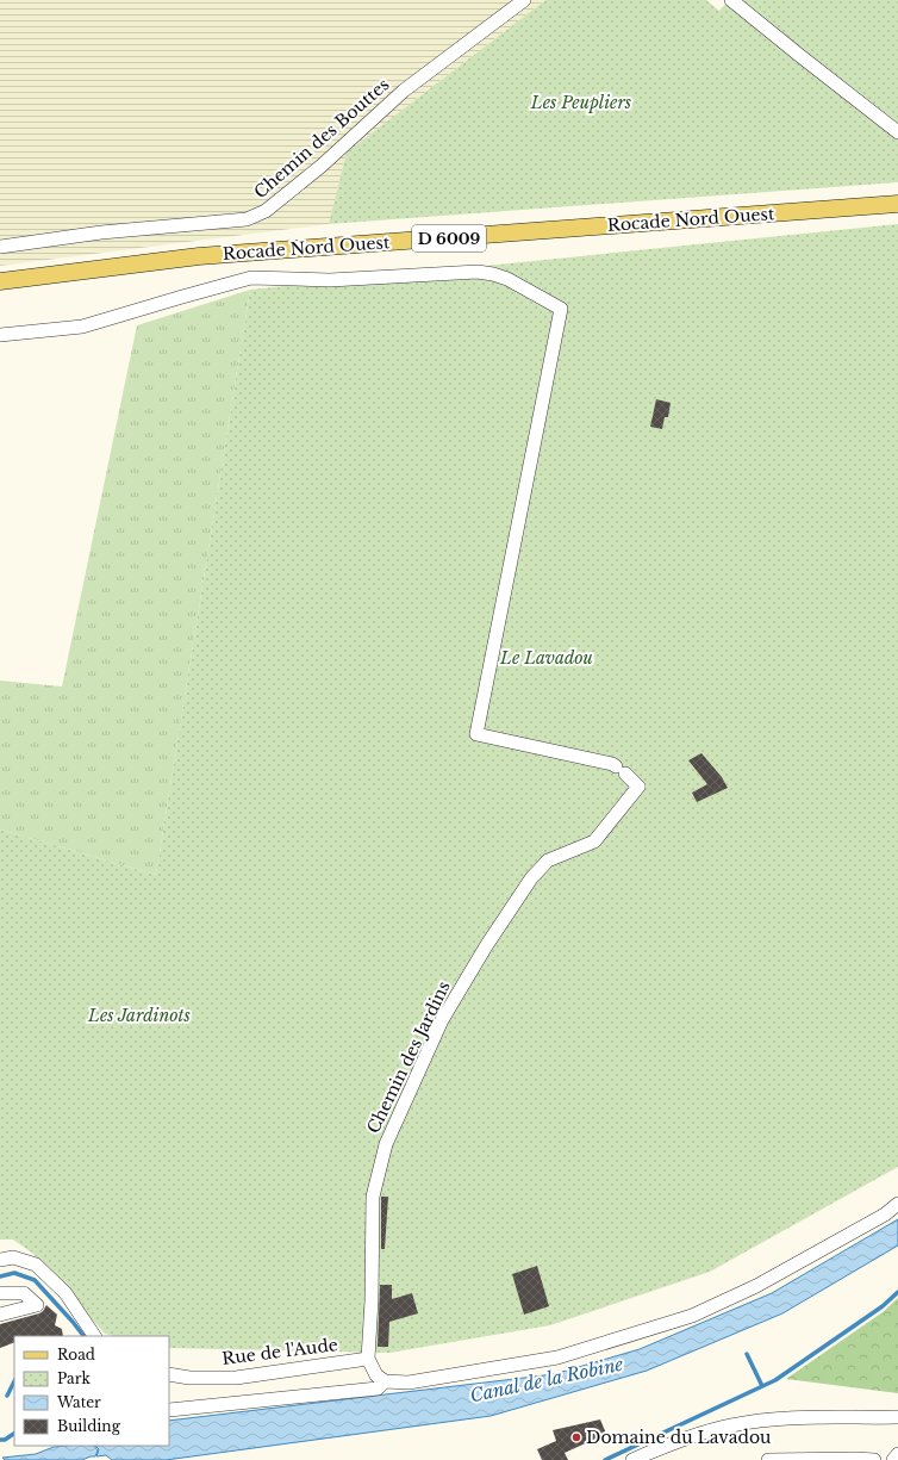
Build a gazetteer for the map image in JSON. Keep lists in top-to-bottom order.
{
  "streets": {
    "main road": ["Rocade Nord Ouest", "D 6009"],
    "street": ["Chemin des Bouttes", "Chemin des Jardins", "Rue de l'Aude"]
  },
  "crossings": [
    ["Chemin des Jardins", "Rue de l'Aude"]
  ],
  "water": ["Canal de la Robine"],
  "parks": ["Les Peupliers", "Le Lavadou", "Les Jardinots"],
  "places": ["Domaine du Lavadou"],
  "legend": [
    "Road",
    "Park",
    "Water",
    "Building"
  ]
}
